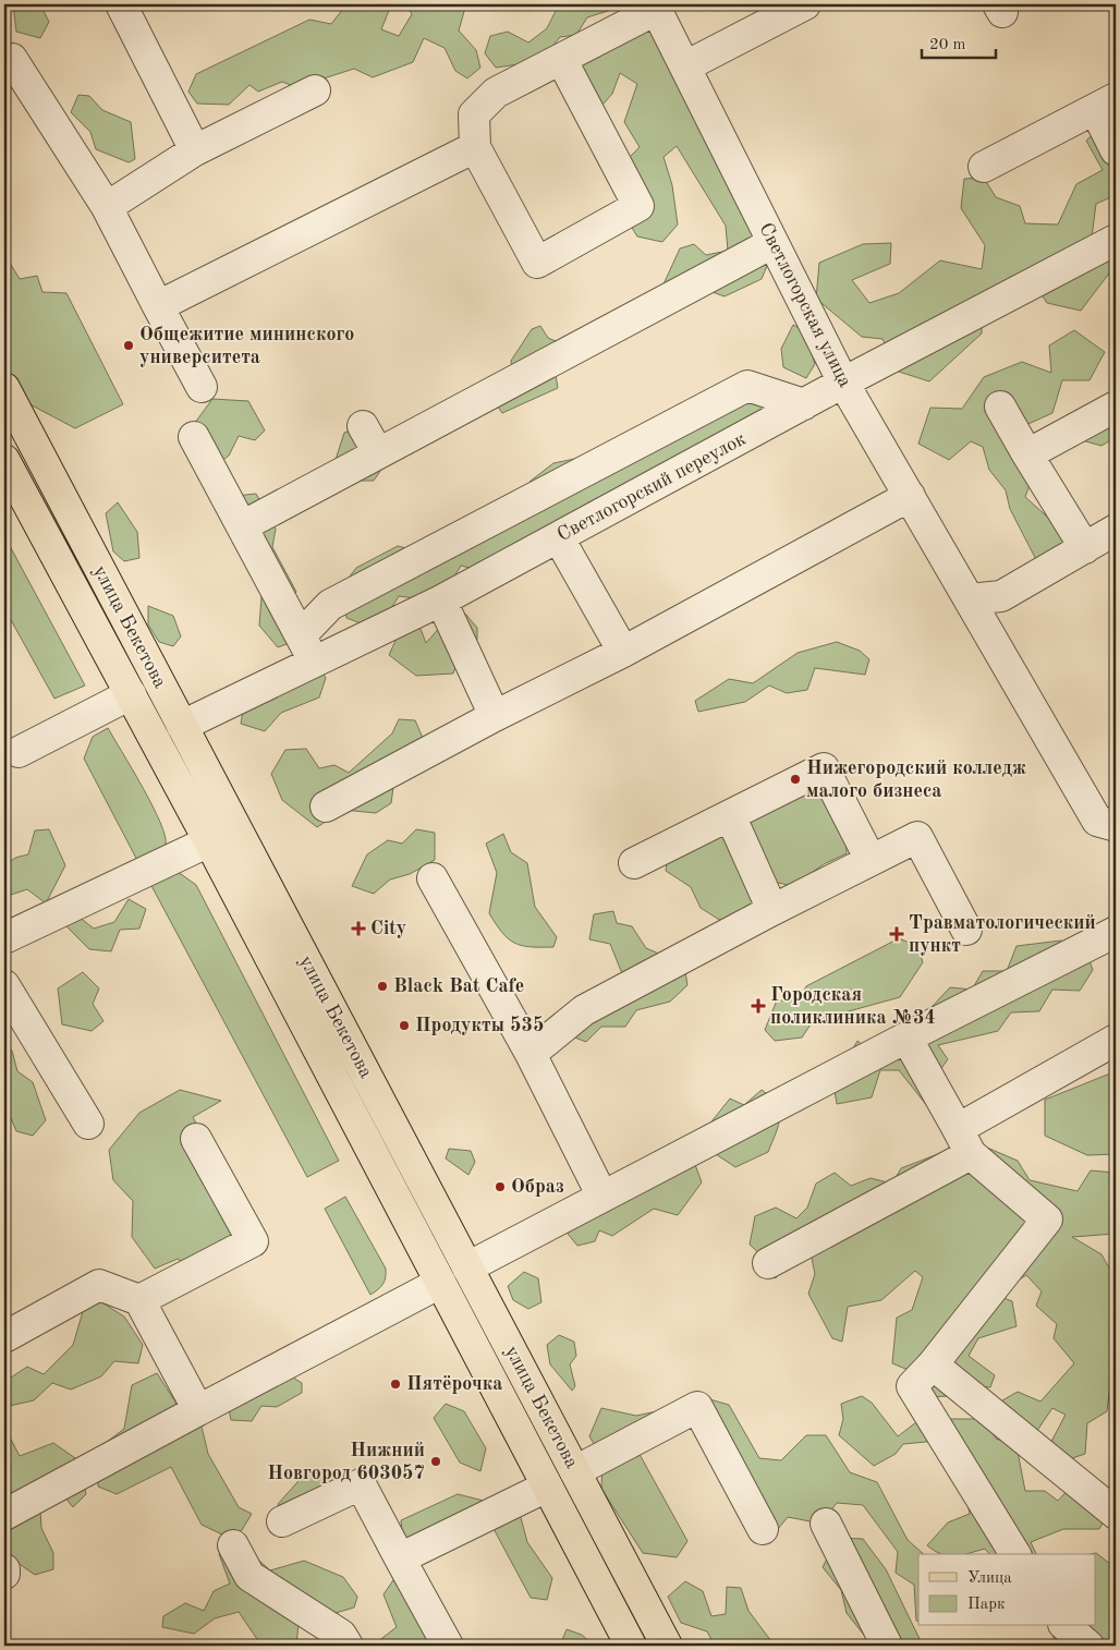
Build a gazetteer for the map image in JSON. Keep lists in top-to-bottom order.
{
  "streets": {
    "main road": ["улица Бекетова"],
    "street": ["Светлогорская улица", "Светлогорский переулок"]
  },
  "crossings": [
    ["Светлогорская улица", "Светлогорский переулок"],
    ["Светлогорский переулок", "улица Бекетова"]
  ],
  "places": {
    "other": [
      "Общежитие мининского университета",
      "Нижегородский колледж малого бизнеса",
      "Black Bat Cafe",
      "Продукты 535",
      "Образ",
      "Пятёрочка",
      "Нижний Новгород 603057"
    ],
    "health": ["City", "Травматологический пункт", "Городская поликлиника №34"]
  },
  "legend": ["Улица", "Парк"],
  "scale_bar": "20 m"
}
